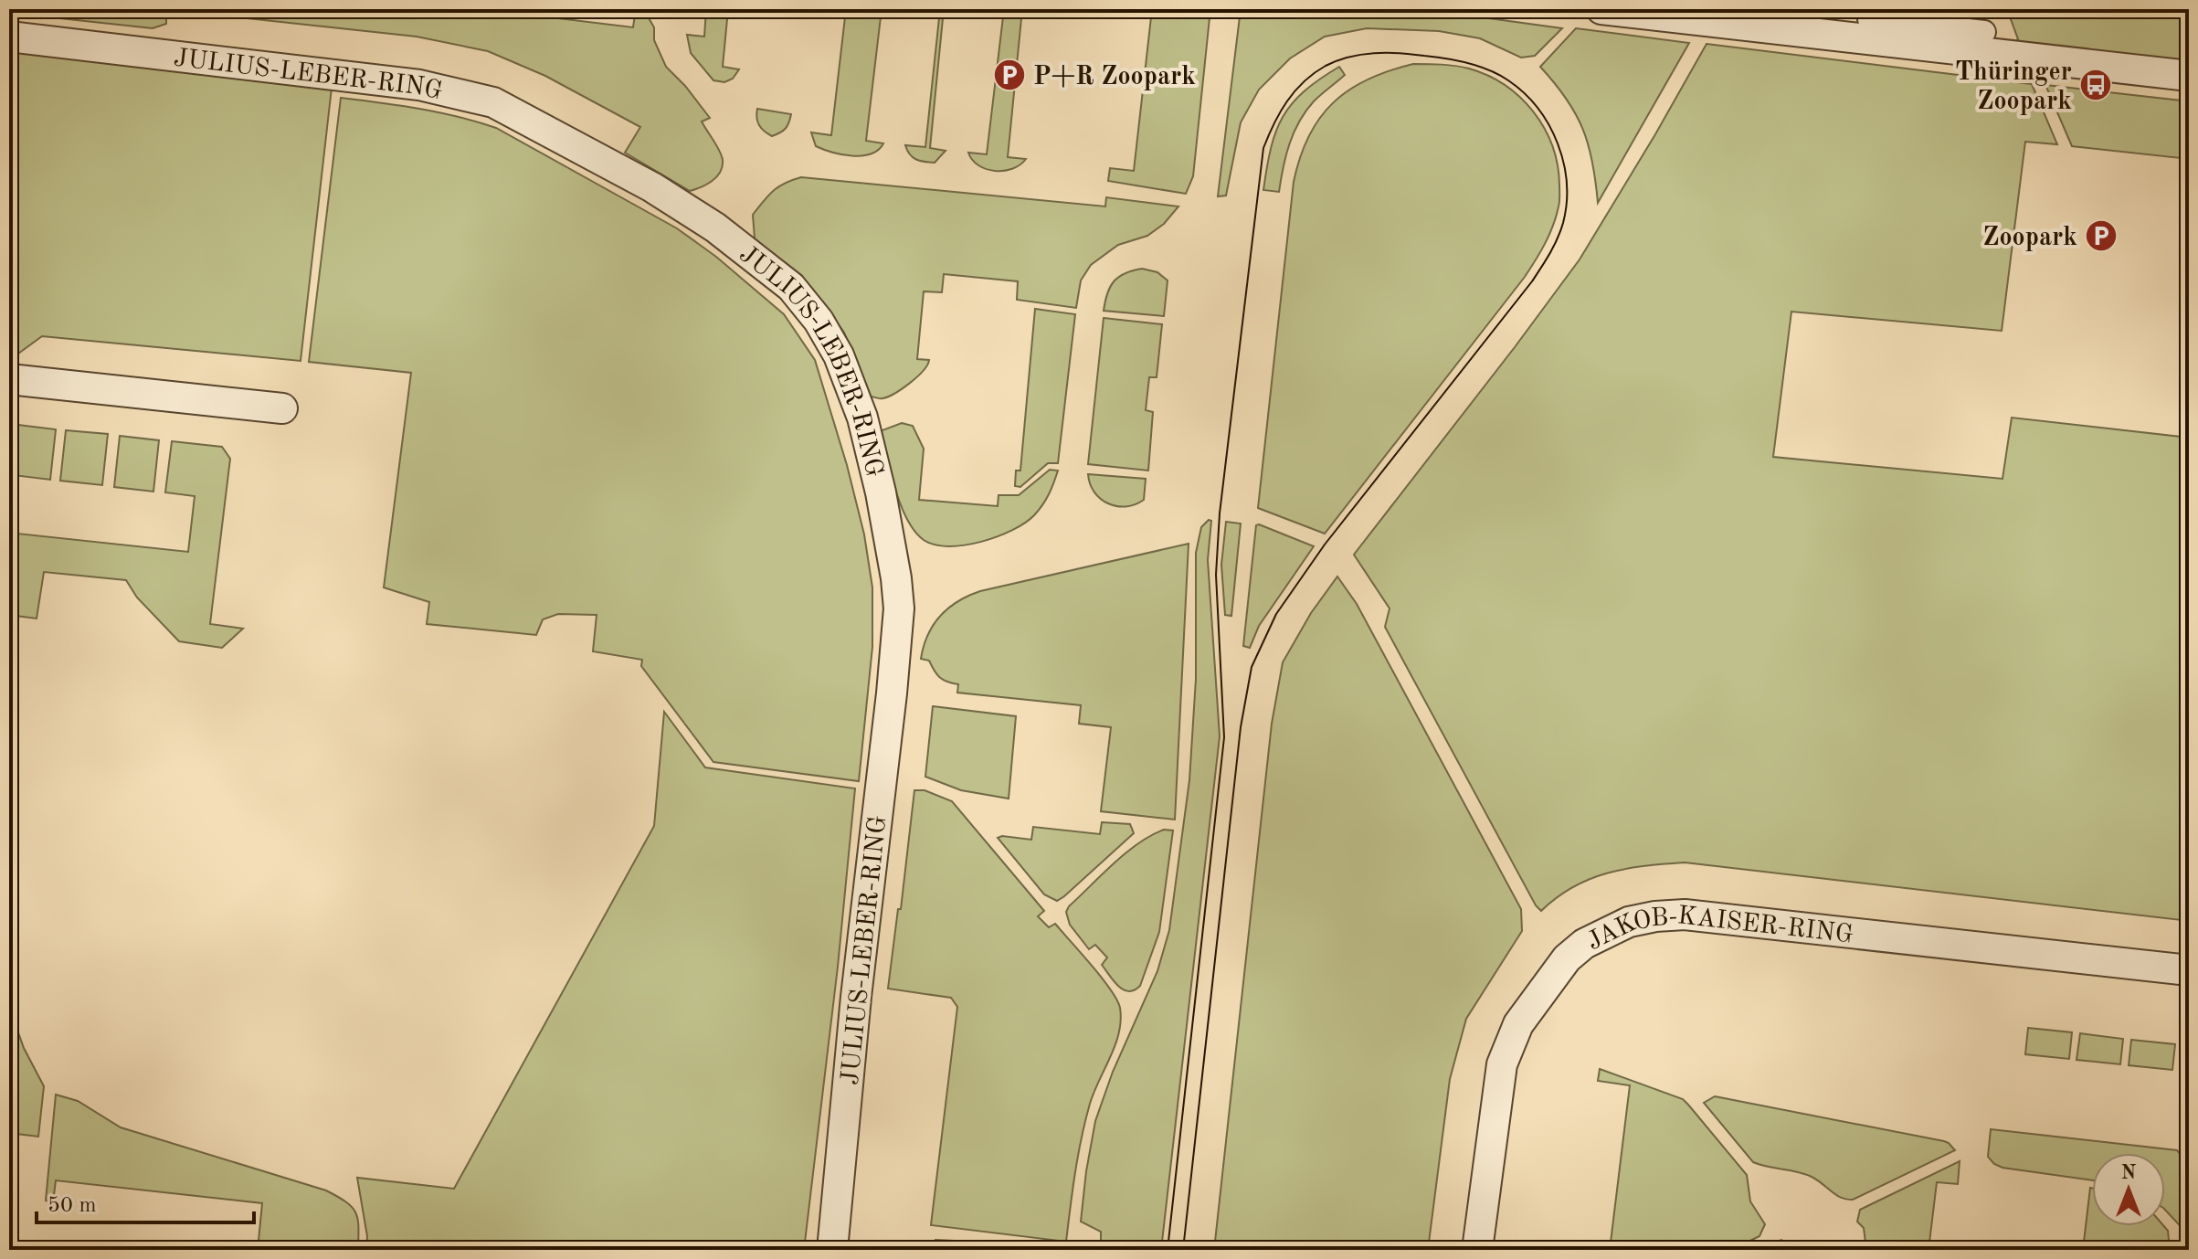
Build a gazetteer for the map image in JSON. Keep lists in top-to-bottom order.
{
  "streets": {
    "street": ["JULIUS-LEBER-RING", "JAKOB-KAISER-RING"]
  },
  "places": {
    "parking": ["P+R Zoopark", "Zoopark"],
    "bus stop": ["Thüringer Zoopark"]
  },
  "scale_bar": "50 m",
  "north": "top"
}
